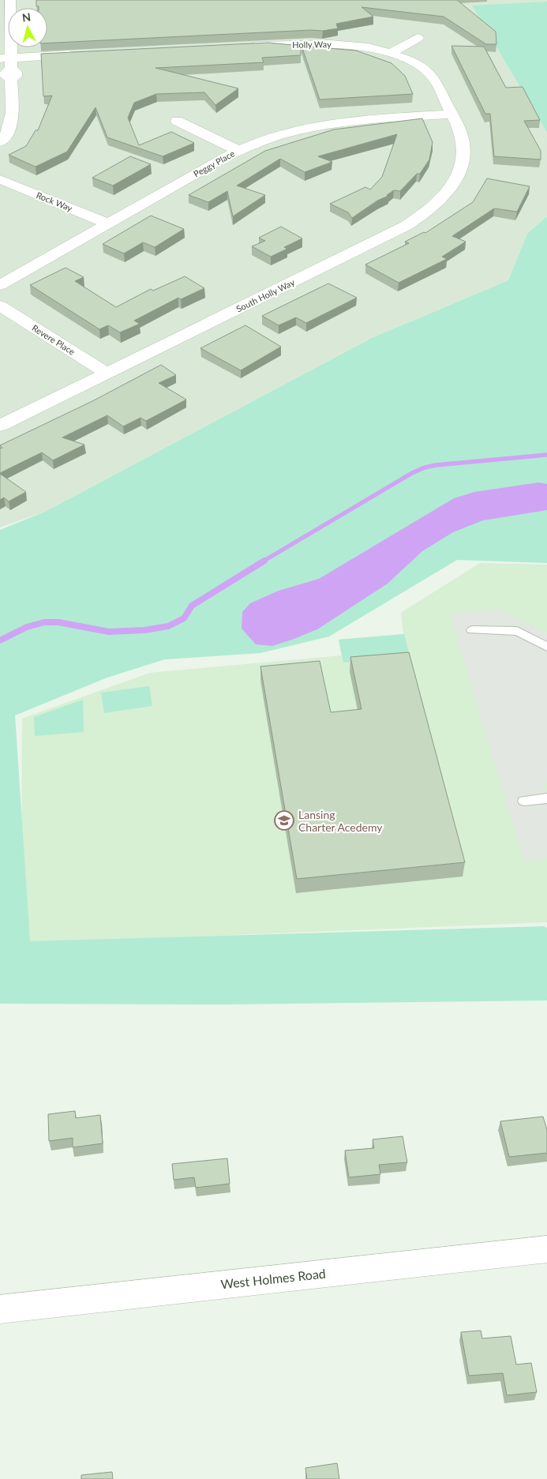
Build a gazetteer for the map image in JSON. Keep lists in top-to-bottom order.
{
  "streets": {
    "street": [
      "Holly Way",
      "Peggy Place",
      "Rock Way",
      "South Holly Way",
      "Revere Place",
      "West Holmes Road"
    ]
  },
  "crossings": [
    ["Holly Way", "Peggy Place"],
    ["Holly Way", "South Holly Way"],
    ["Peggy Place", "Rock Way"],
    ["Peggy Place", "South Holly Way"],
    ["South Holly Way", "Revere Place"]
  ],
  "places": {
    "school or university": ["Lansing Charter Acedemy"]
  },
  "north": "top"
}
